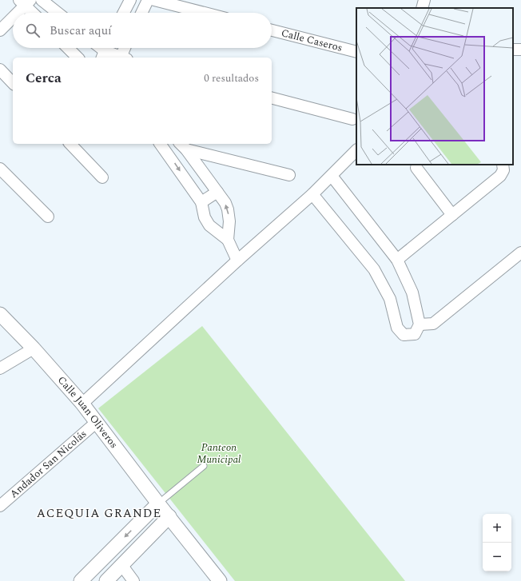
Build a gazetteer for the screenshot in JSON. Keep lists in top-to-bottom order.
{
  "streets": {
    "street": ["Calle Caseros", "Calle Juan Oliveros", "Andador San Nicolás"]
  },
  "crossings": [
    ["Calle Juan Oliveros", "Andador San Nicolás"]
  ],
  "districts": ["ACEQUIA GRANDE"],
  "parks": ["Panteon Municipal"],
  "page": {
    "search": "Buscar aquí",
    "heading": ["Cerca", "0 resultados"],
    "map_buttons": ["+", "−"]
  }
}
